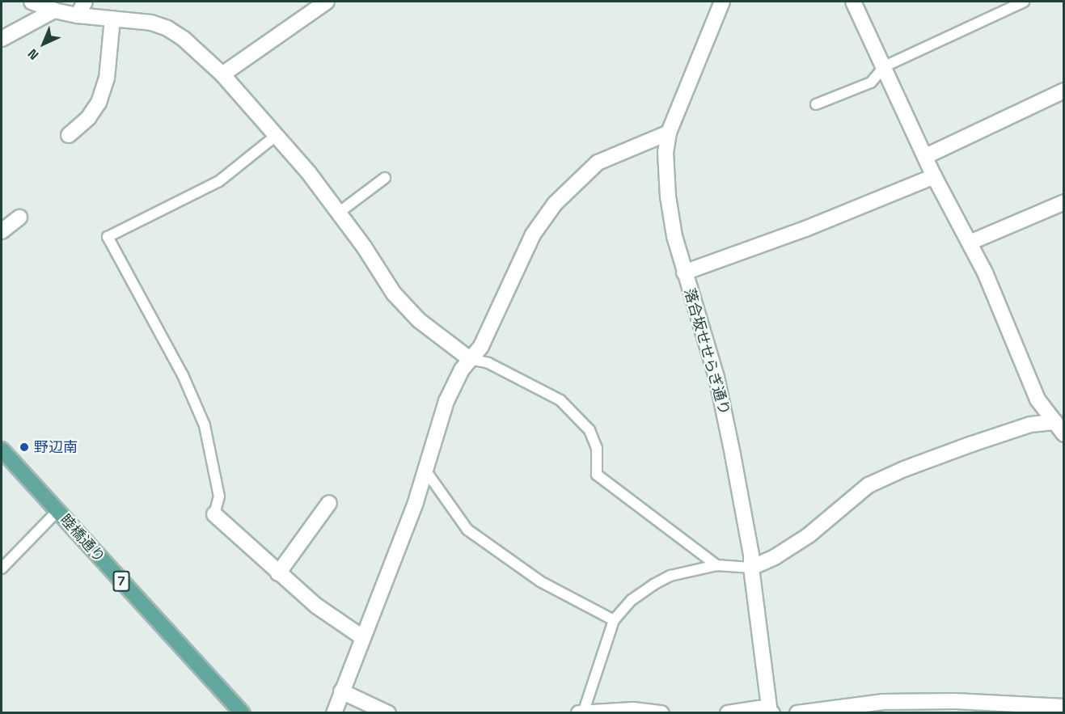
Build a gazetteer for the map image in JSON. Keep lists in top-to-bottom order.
{
  "streets": {
    "main road": ["睦橋通り", "7"],
    "street": ["落合坂せせらぎ通り"]
  },
  "places": ["野辺南"],
  "north": "bottom left"
}
